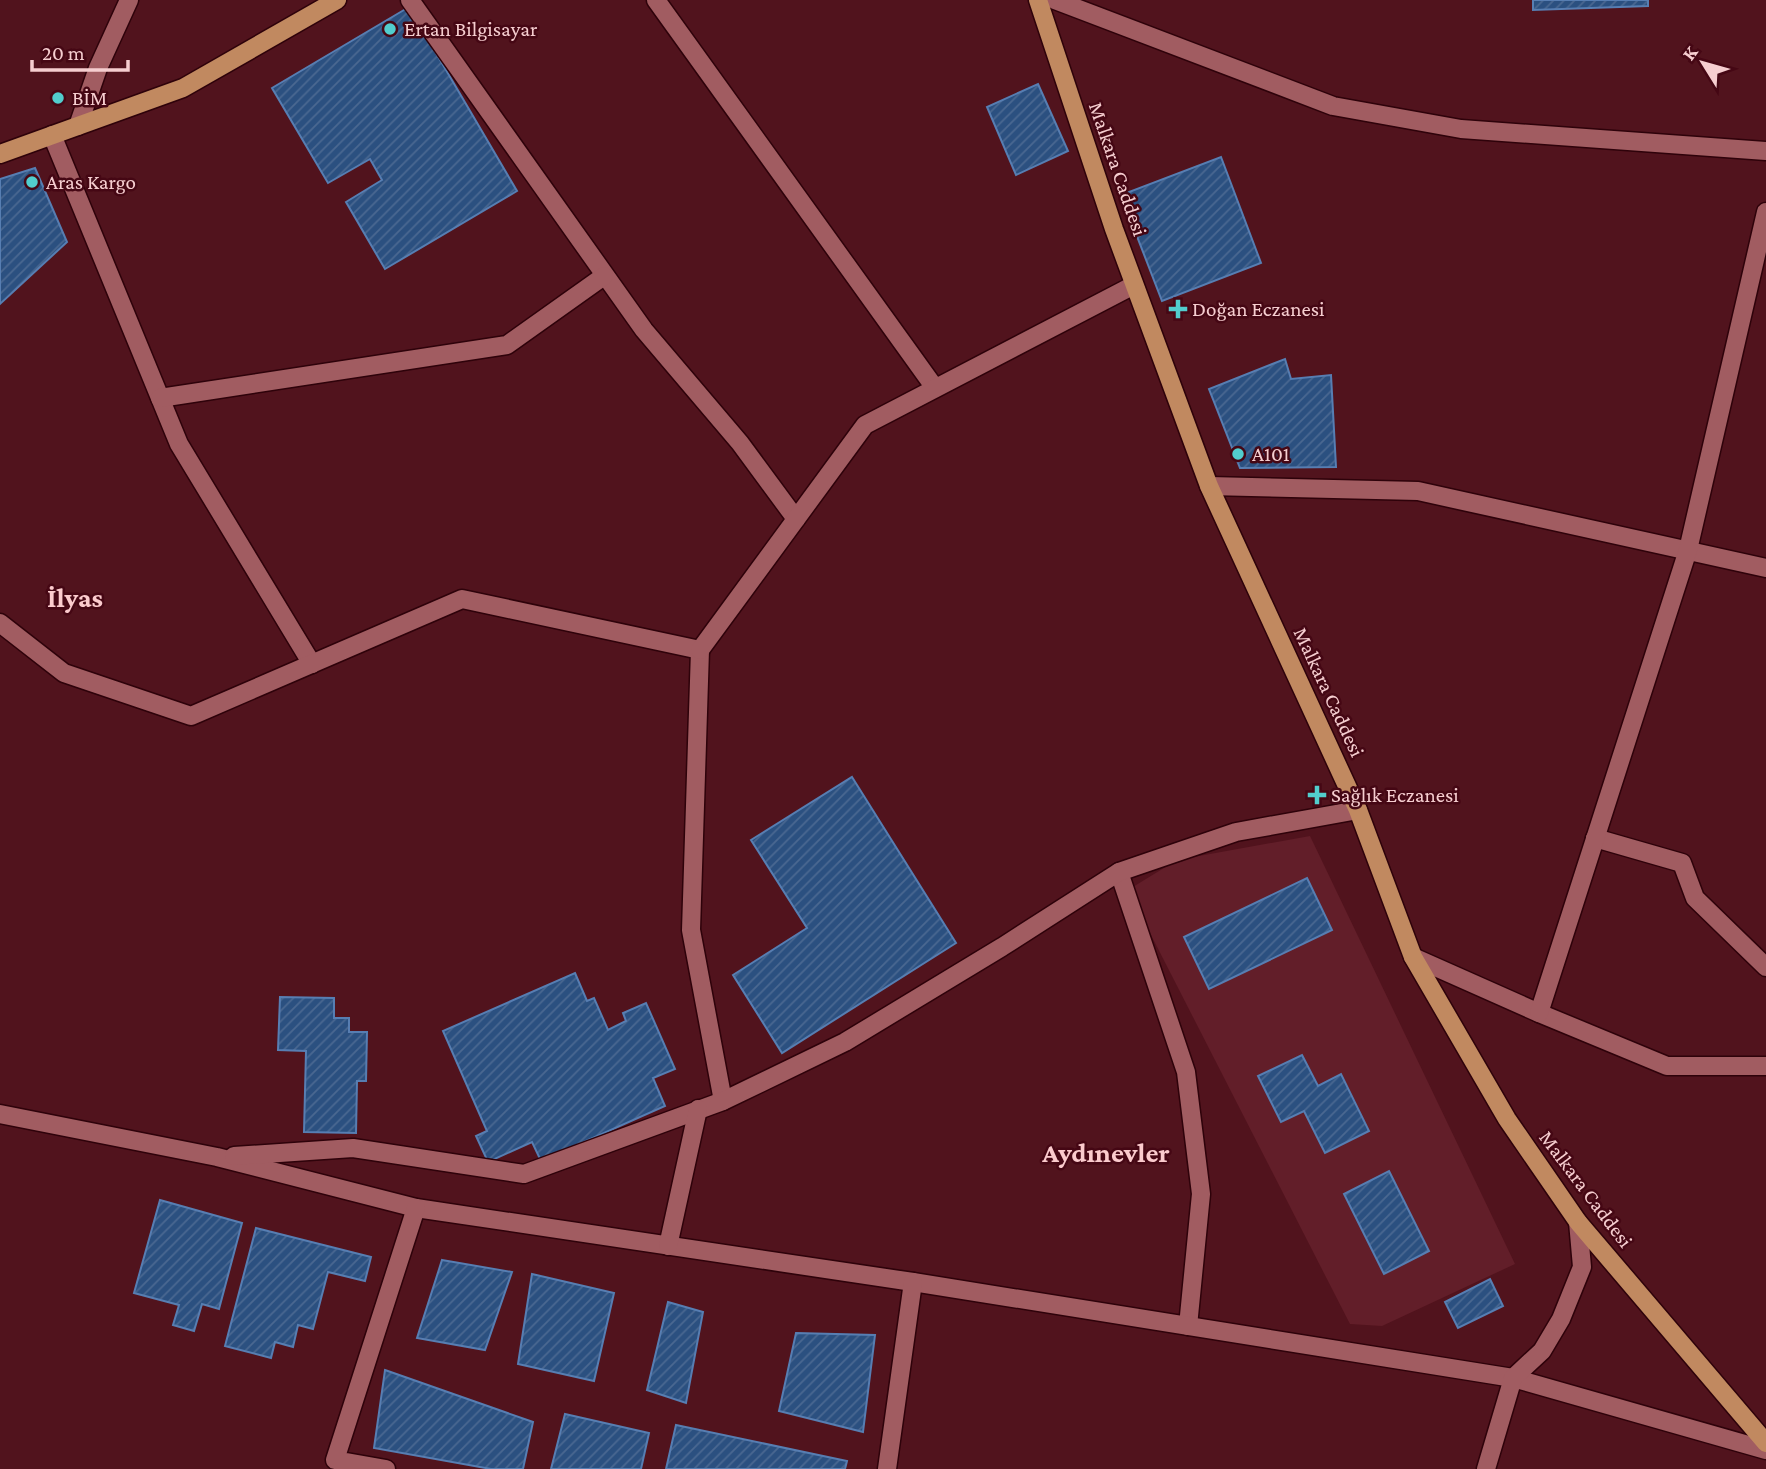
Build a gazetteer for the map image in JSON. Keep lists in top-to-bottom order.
{
  "streets": {
    "main road": ["Malkara Caddesi"]
  },
  "districts": ["İlyas", "Aydınevler"],
  "places": {
    "other": [
      "Ertan Bilgisayar",
      "BİM",
      "Aras Kargo",
      "A101"
    ],
    "health": ["Doğan Eczanesi", "Sağlık Eczanesi"]
  },
  "scale_bar": "20 m",
  "north": "top left"
}
